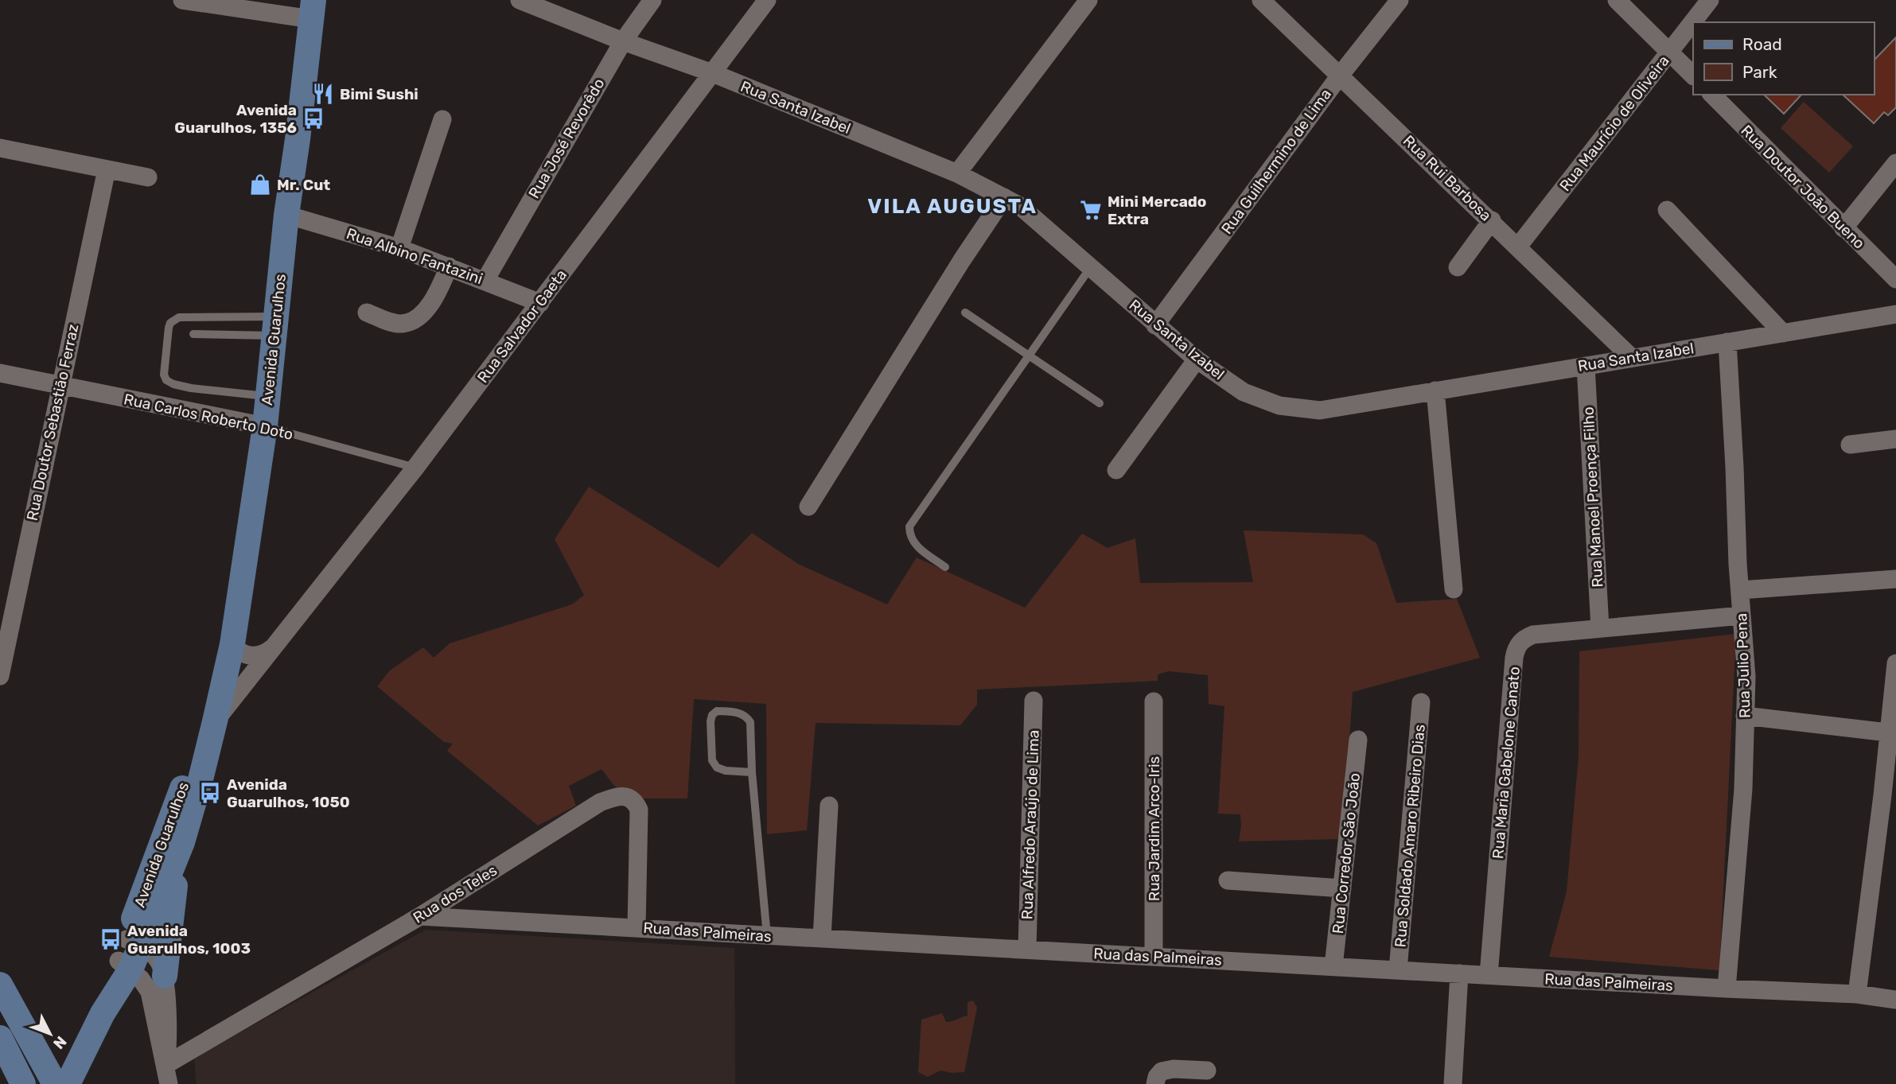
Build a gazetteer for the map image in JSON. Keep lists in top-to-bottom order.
{
  "streets": {
    "main road": ["Avenida Guarulhos"],
    "street": [
      "Rua Santa Izabel",
      "Rua Maurício de Oliveira",
      "Rua José Revorêdo",
      "Rua Guilhermino de Lima",
      "Rua Rui Barbosa",
      "Rua Doutor João Bueno",
      "Rua Albino Fantazini",
      "Rua Salvador Gaeta",
      "Rua Carlos Roberto Doto",
      "Rua Doutor Sebastião Ferraz",
      "Rua Manoel Proença Filho",
      "Rua Julio Pena",
      "Rua Maria Gabelone Canato",
      "Rua Alfredo Araújo de Lima",
      "Rua Jardim Arco-Iris",
      "Rua Soldado Amaro Ribeiro Dias",
      "Rua Corredor São João",
      "Rua dos Teles",
      "Rua das Palmeiras"
    ]
  },
  "crossings": [
    ["Rua Santa Izabel", "Rua José Revorêdo"],
    ["Rua Santa Izabel", "Rua Guilhermino de Lima"],
    ["Rua Santa Izabel", "Rua Rui Barbosa"],
    ["Rua Santa Izabel", "Rua Salvador Gaeta"],
    ["Rua Santa Izabel", "Rua Manoel Proença Filho"],
    ["Rua Santa Izabel", "Rua Julio Pena"],
    ["Rua Maurício de Oliveira", "Rua Rui Barbosa"],
    ["Rua José Revorêdo", "Rua Albino Fantazini"],
    ["Rua Guilhermino de Lima", "Rua Rui Barbosa"],
    ["Rua Albino Fantazini", "Rua Salvador Gaeta"],
    ["Rua Albino Fantazini", "Avenida Guarulhos"],
    ["Rua Salvador Gaeta", "Avenida Guarulhos"],
    ["Rua Salvador Gaeta", "Rua Carlos Roberto Doto"],
    ["Avenida Guarulhos", "Rua Carlos Roberto Doto"],
    ["Rua Carlos Roberto Doto", "Rua Doutor Sebastião Ferraz"],
    ["Rua Manoel Proença Filho", "Rua Maria Gabelone Canato"],
    ["Rua Julio Pena", "Rua Maria Gabelone Canato"],
    ["Rua Julio Pena", "Rua das Palmeiras"],
    ["Rua Maria Gabelone Canato", "Rua das Palmeiras"],
    ["Rua Alfredo Araújo de Lima", "Rua das Palmeiras"],
    ["Rua Jardim Arco-Iris", "Rua das Palmeiras"],
    ["Rua Soldado Amaro Ribeiro Dias", "Rua das Palmeiras"],
    ["Rua Corredor São João", "Rua das Palmeiras"],
    ["Rua dos Teles", "Rua das Palmeiras"]
  ],
  "districts": ["VILA AUGUSTA"],
  "places": {
    "restaurant": ["Bimi Sushi"],
    "bus stop": ["Avenida Guarulhos, 1356", "Avenida Guarulhos, 1050", "Avenida Guarulhos, 1003"],
    "shop": ["Mr. Cut"],
    "supermarket": ["Mini Mercado Extra"]
  },
  "legend": ["Road", "Park"],
  "north": "bottom right"
}
